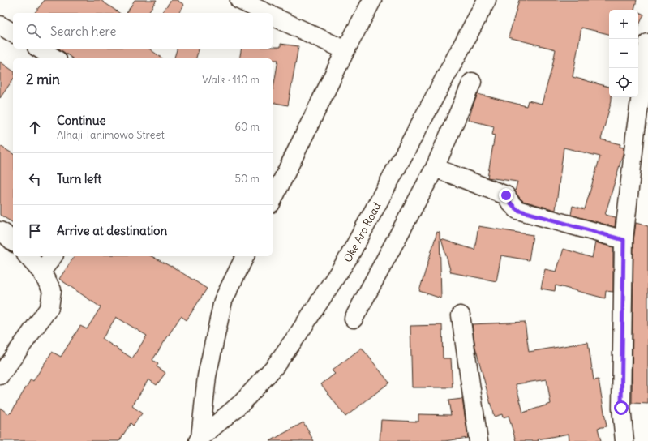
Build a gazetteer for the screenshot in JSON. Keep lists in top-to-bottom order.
{
  "streets": {
    "street": ["Oke Aro Road"]
  },
  "page": {
    "map_buttons": ["+", "−"],
    "search": "Search here",
    "heading": ["2 min", "Walk · 110 m"],
    "list": [
      ["Continue", "Alhaji Tanimowo Street", "60 m"],
      ["Turn left", "50 m"],
      "Arrive at destination"
    ]
  }
}
